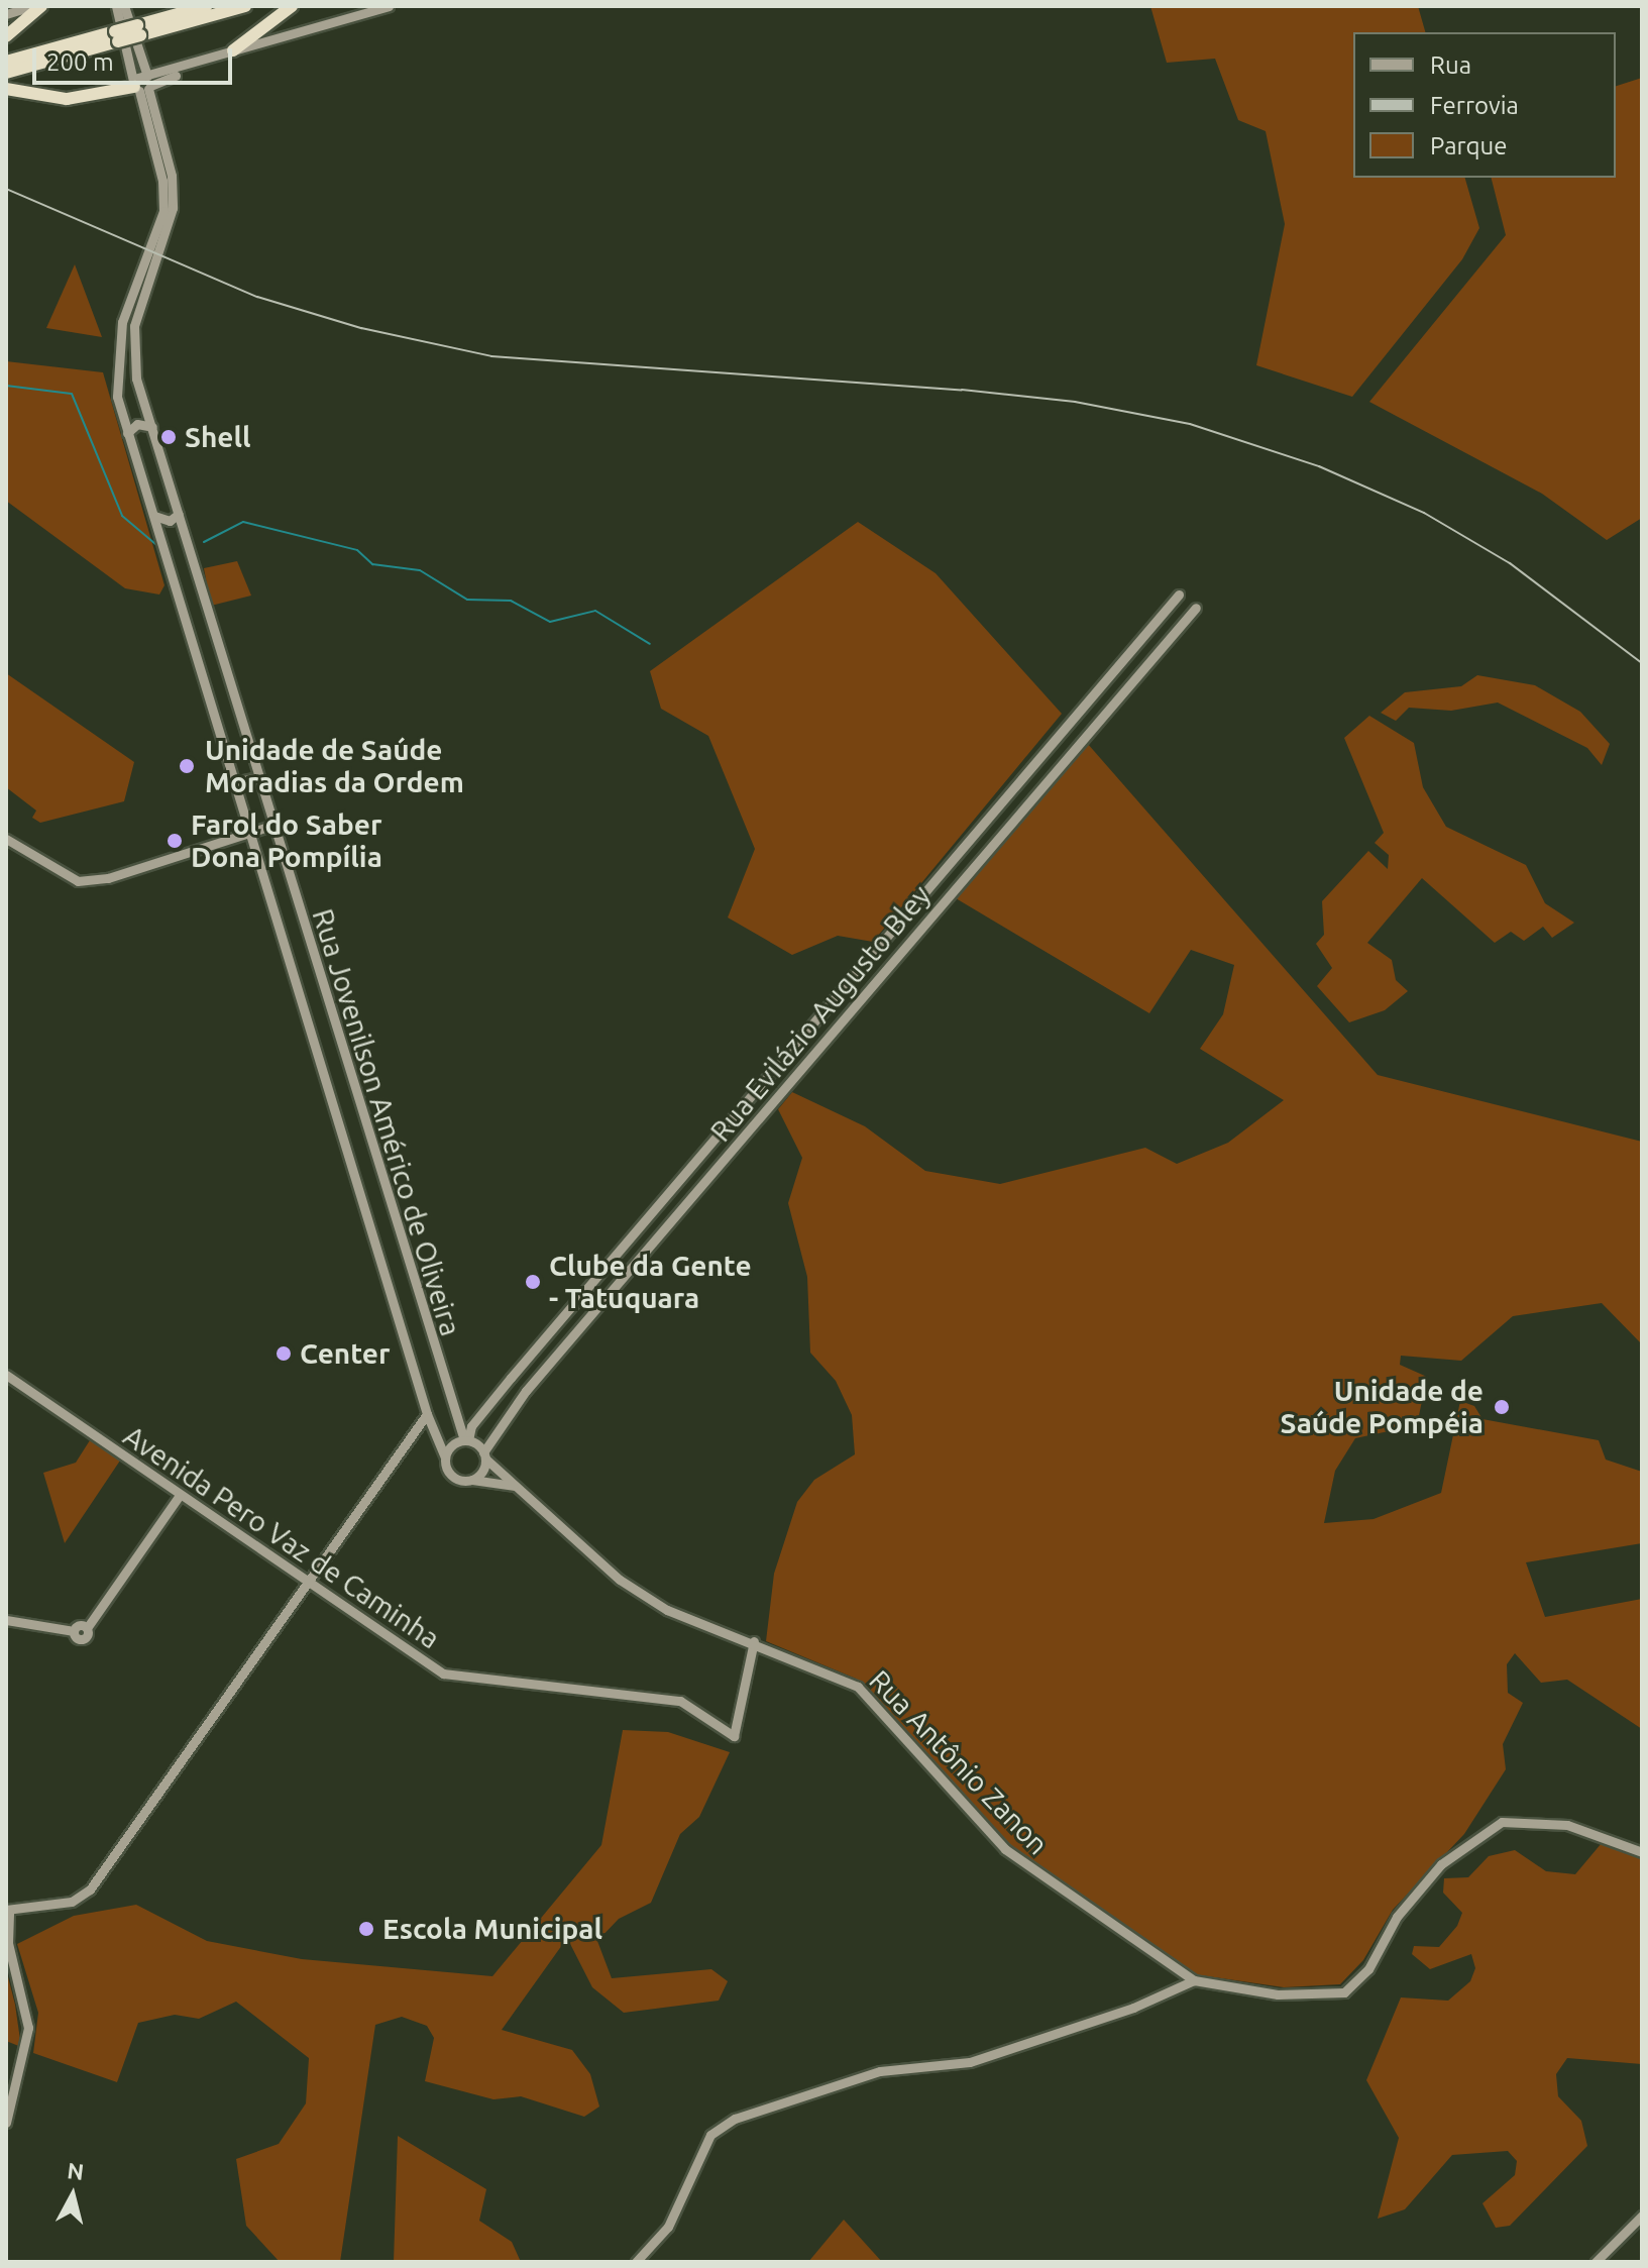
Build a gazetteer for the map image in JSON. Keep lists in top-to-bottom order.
{
  "streets": {
    "main road": [
      "Rua Evilázio Augusto Bley",
      "Rua Jovenilson Américo de Oliveira",
      "Avenida Pero Vaz de Caminha",
      "Rua Antônio Zanon"
    ]
  },
  "crossings": [
    ["Rua Evilázio Augusto Bley", "Rua Jovenilson Américo de Oliveira"],
    ["Rua Evilázio Augusto Bley", "Rua Antônio Zanon"],
    ["Rua Jovenilson Américo de Oliveira", "Rua Antônio Zanon"],
    ["Avenida Pero Vaz de Caminha", "Rua Antônio Zanon"]
  ],
  "places": [
    "Shell",
    "Unidade de Saúde Moradias da Ordem",
    "Farol do Saber Dona Pompília",
    "Clube da Gente - Tatuquara",
    "Center",
    "Unidade de Saúde Pompéia",
    "Escola Municipal"
  ],
  "legend": ["Rua", "Ferrovia", "Parque"],
  "scale_bar": "200 m",
  "north": "top"
}
